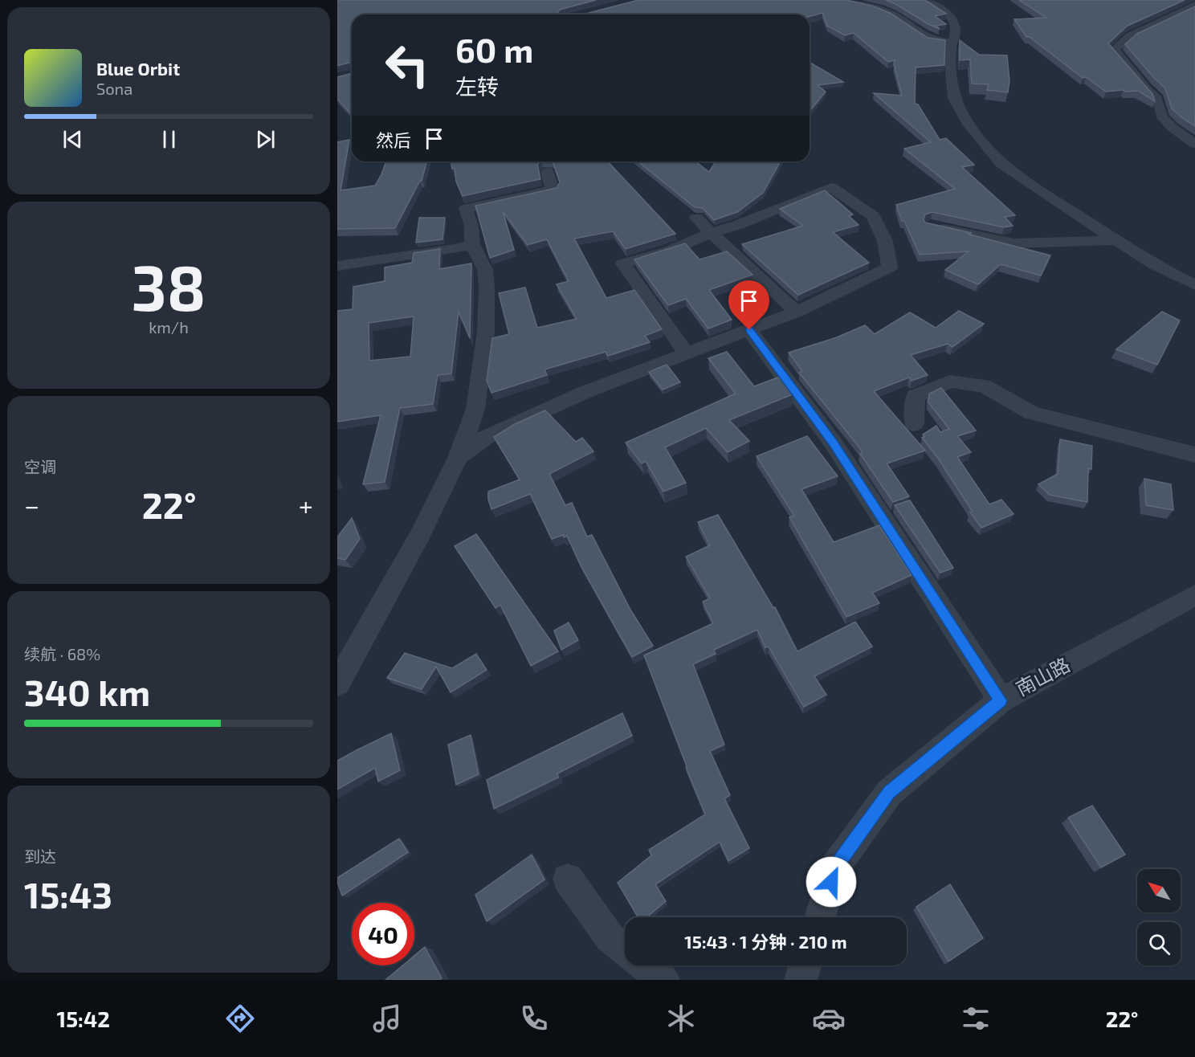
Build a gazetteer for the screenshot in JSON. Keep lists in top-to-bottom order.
{
  "streets": {
    "street": ["南山路"]
  },
  "north": "top left",
  "page": {
    "turn": ["60 m", "左转"],
    "song": ["Blue Orbit", "Sona"],
    "then": "然后",
    "tile": [
      ["38", "km/h"],
      "空调",
      ["续航 · 68%", "340 km"],
      ["到达", "15:43"]
    ],
    "heat": ["−", "22°", "+"],
    "limit": "40",
    "trip": "15:43 · 1 分钟 · 210 m",
    "tabs": ["15:42", "22°"]
  }
}
